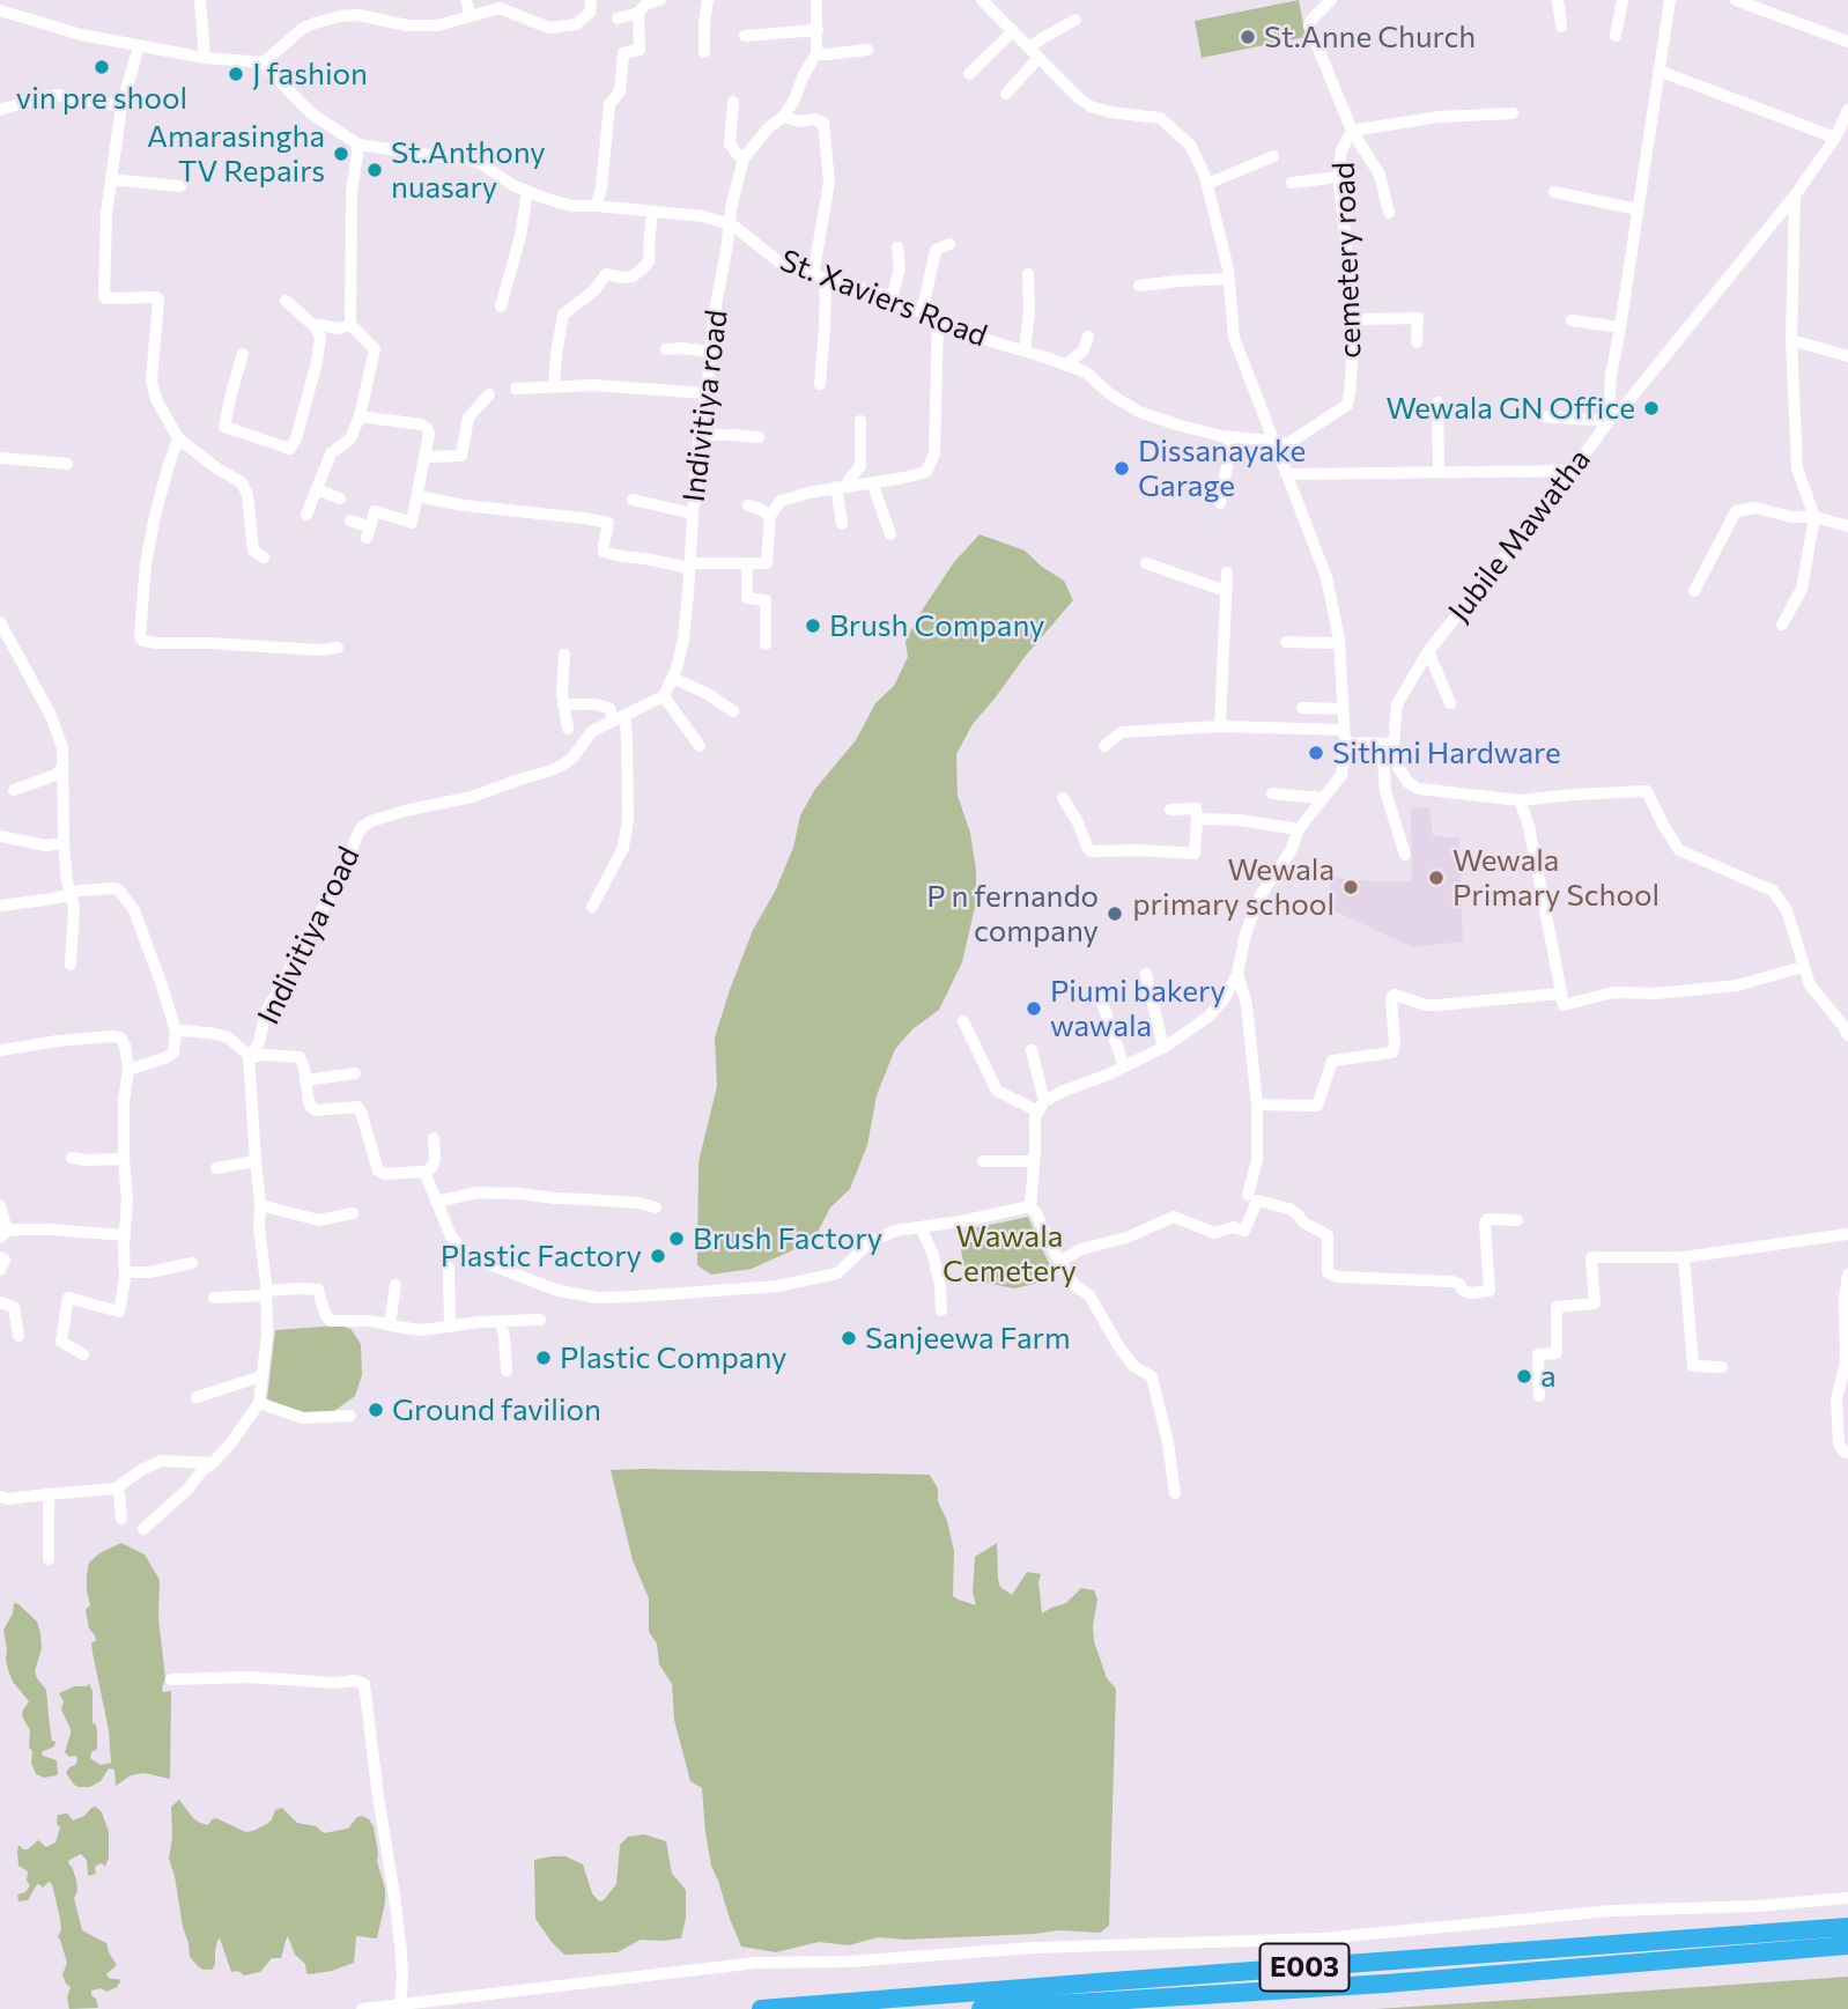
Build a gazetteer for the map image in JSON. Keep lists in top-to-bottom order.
{
  "streets": {
    "highway": ["E003"],
    "street": [
      "cemetery road",
      "St. Xaviers Road",
      "Indivitiya road",
      "Jubile Mawatha"
    ]
  },
  "crossings": [
    ["cemetery road", "St. Xaviers Road"],
    ["St. Xaviers Road", "Indivitiya road"]
  ],
  "parks": ["Wawala Cemetery"],
  "places": [
    "St.Anne Church",
    "vin pre shool",
    "J fashion",
    "Amarasingha TV Repairs",
    "St.Anthony nuasary",
    "Wewala GN Office",
    "Dissanayake Garage",
    "Brush Company",
    "Sithmi Hardware",
    "Wewala Primary School",
    "Wewala primary school",
    "P n fernando company",
    "Piumi bakery wawala",
    "Brush Factory",
    "Plastic Factory",
    "Sanjeewa Farm",
    "Plastic Company",
    "a",
    "Ground favilion"
  ]
}
